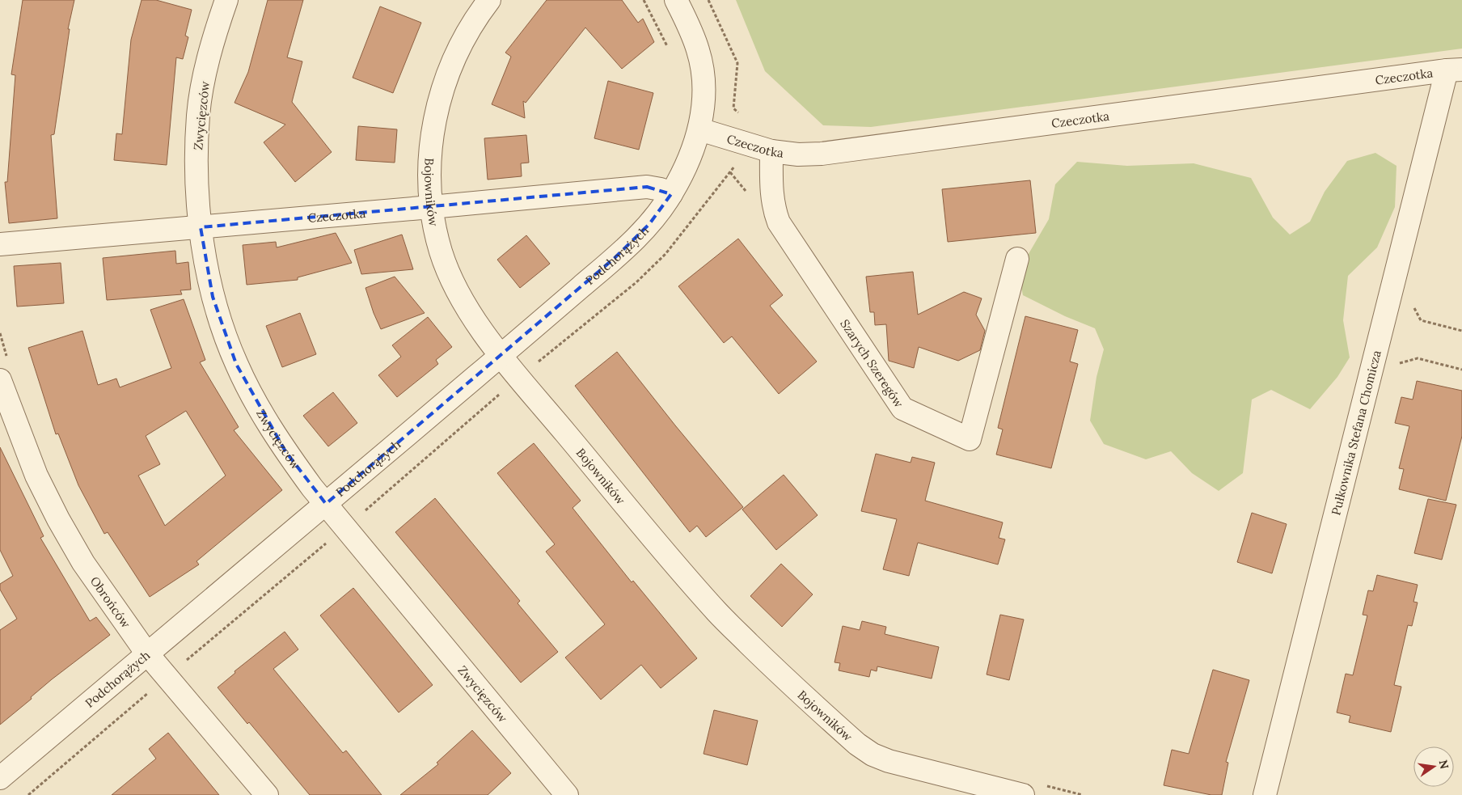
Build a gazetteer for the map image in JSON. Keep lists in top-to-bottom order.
{
  "streets": {
    "street": [
      "Czeczotka",
      "Zwycięzców",
      "Bojowników",
      "Podchorążych",
      "Szarych Szeregów",
      "Pułkownika Stefana Chomicza",
      "Obrońców"
    ]
  },
  "crossings": [
    ["Czeczotka", "Zwycięzców"],
    ["Czeczotka", "Bojowników"],
    ["Czeczotka", "Podchorążych"],
    ["Czeczotka", "Szarych Szeregów"],
    ["Czeczotka", "Pułkownika Stefana Chomicza"],
    ["Zwycięzców", "Podchorążych"],
    ["Bojowników", "Podchorążych"],
    ["Podchorążych", "Obrońców"]
  ],
  "north": "right"
}
